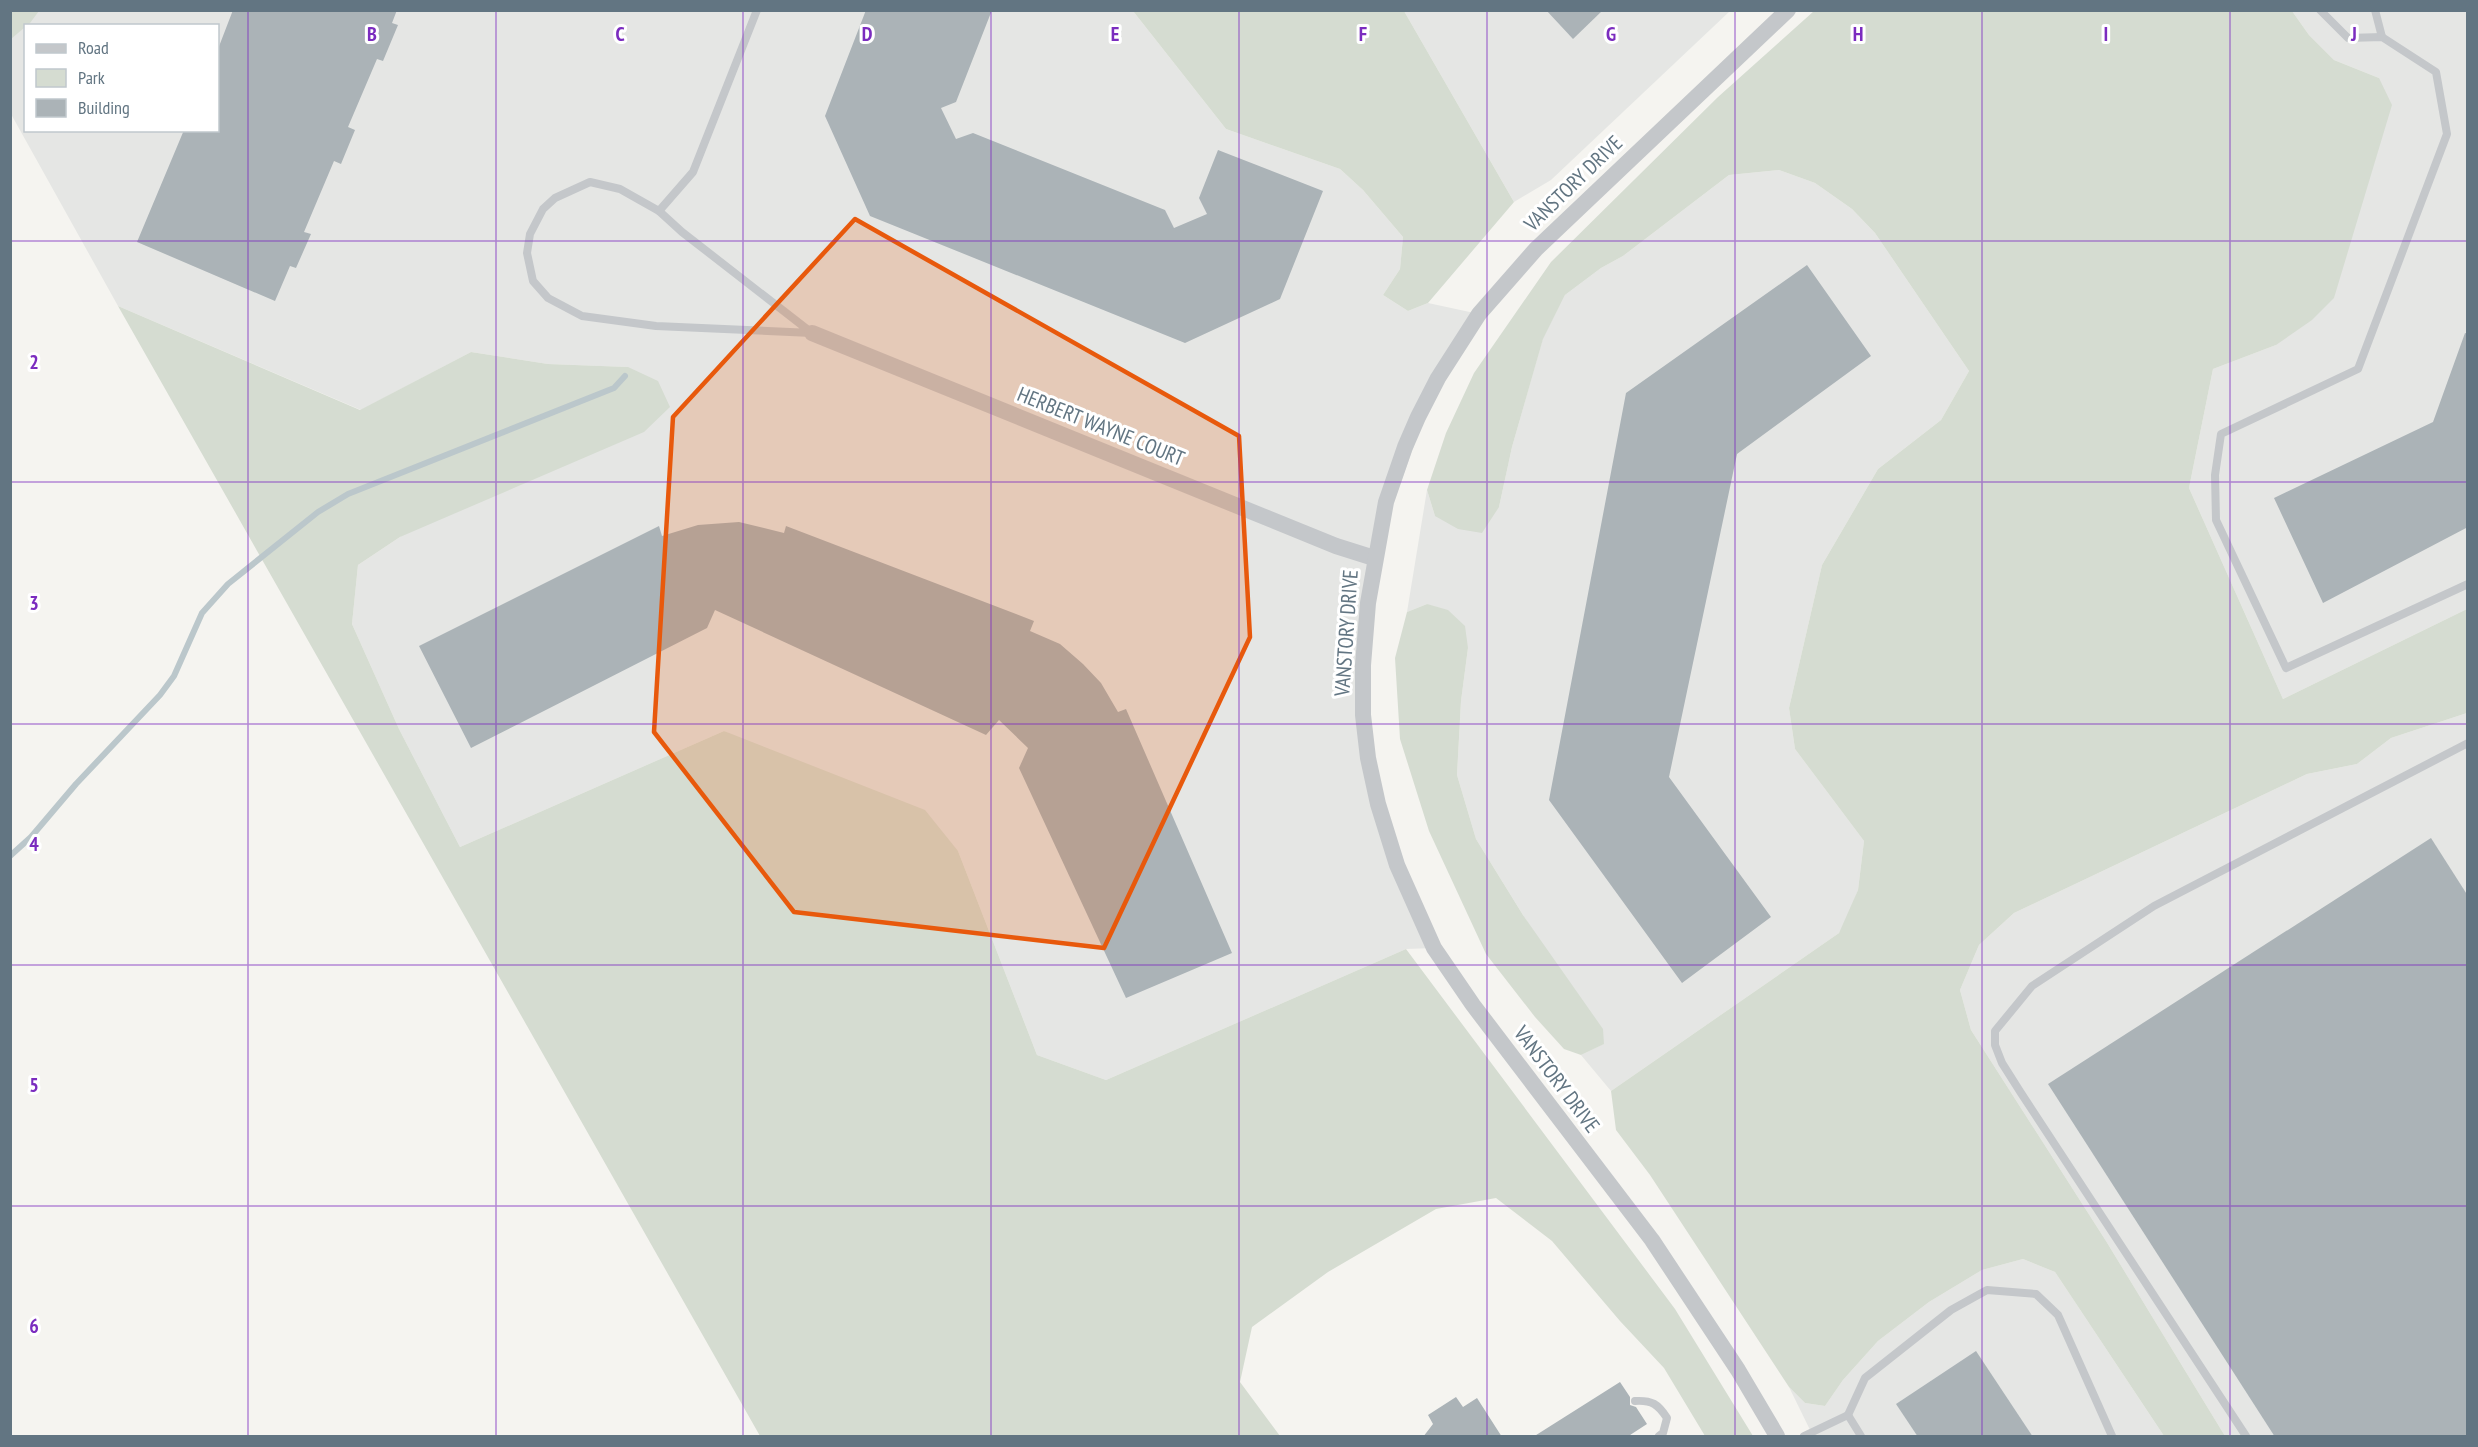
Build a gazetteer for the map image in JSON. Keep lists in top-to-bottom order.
{
  "streets": {
    "street": ["VANSTORY DRIVE", "HERBERT WAYNE COURT"]
  },
  "crossings": [
    ["VANSTORY DRIVE", "HERBERT WAYNE COURT"]
  ],
  "legend": ["Road", "Park", "Building"],
  "grid": {
    "columns": [
      "B",
      "C",
      "D",
      "E",
      "F",
      "G",
      "H",
      "I",
      "J"
    ],
    "rows": [
      "2",
      "3",
      "4",
      "5",
      "6"
    ]
  }
}
